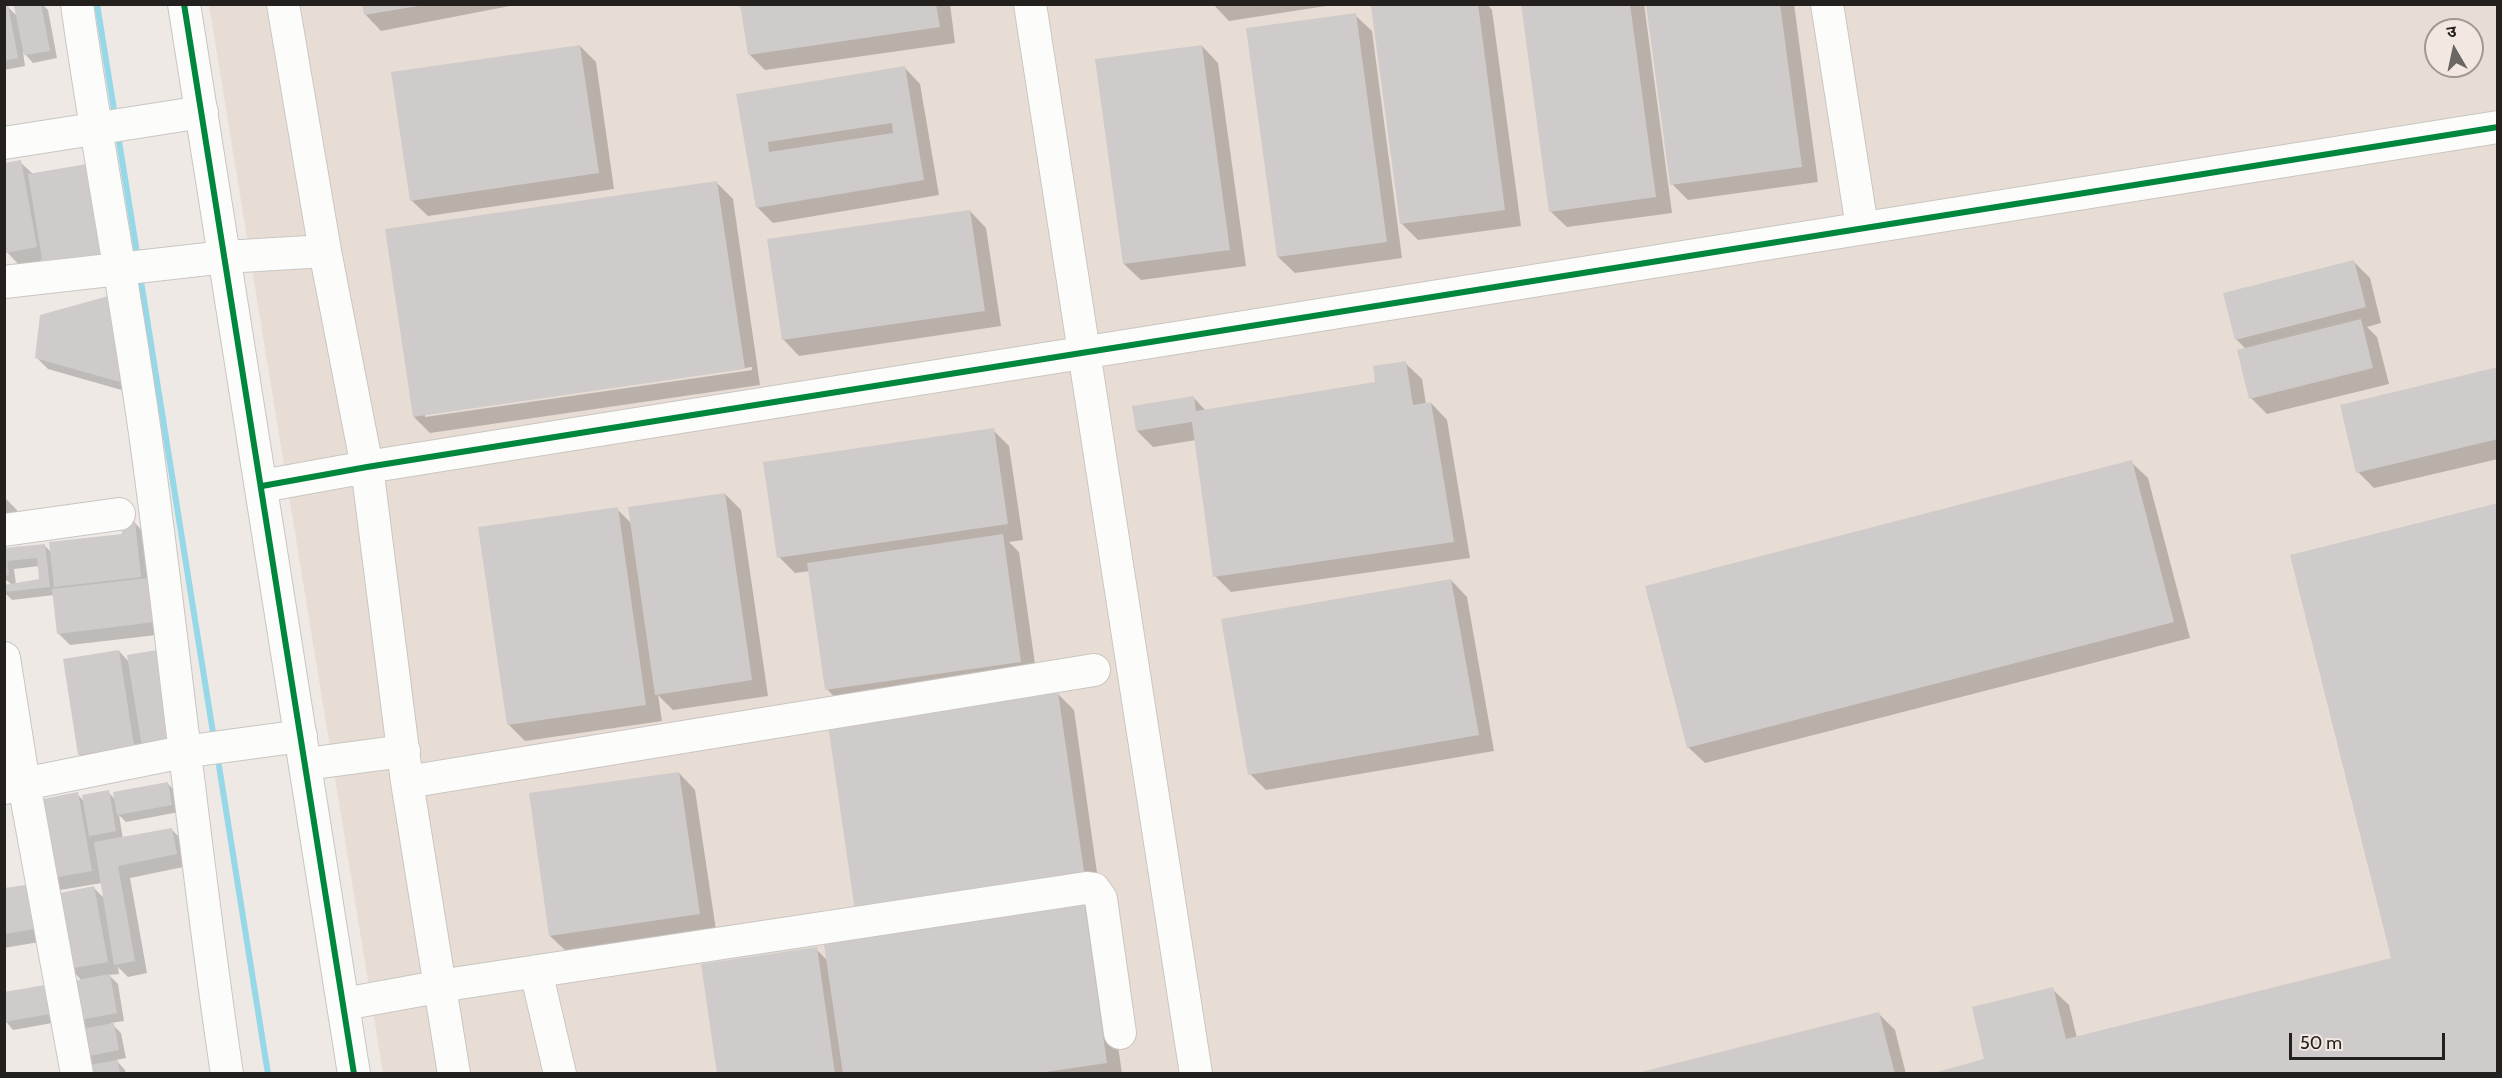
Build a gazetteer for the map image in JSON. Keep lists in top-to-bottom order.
{
  "scale_bar": "50 m",
  "north": "top"
}
